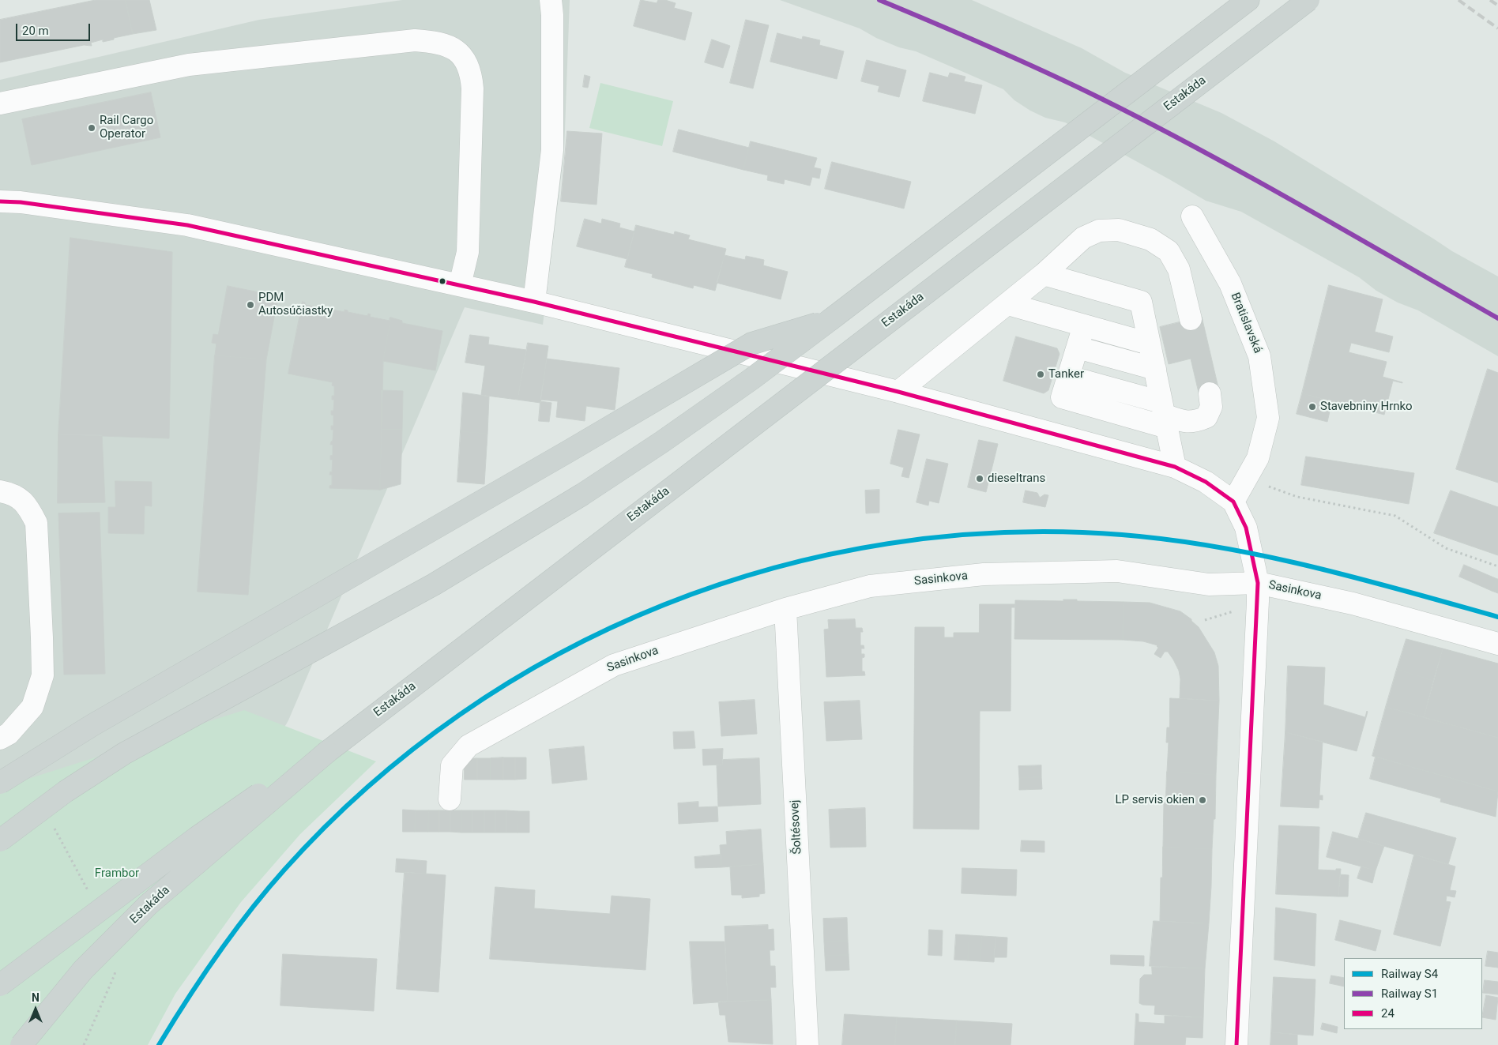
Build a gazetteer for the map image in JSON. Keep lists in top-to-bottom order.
{
  "streets": {
    "main road": ["Estakáda"],
    "street": ["Bratislavská", "Sasinkova", "Šoltésovej"]
  },
  "crossings": [
    ["Sasinkova", "Šoltésovej"]
  ],
  "parks": ["Frambor"],
  "places": [
    "Rail Cargo Operator",
    "PDM Autosúčiastky",
    "Tanker",
    "Stavebniny Hrnko",
    "dieseltrans",
    "LP servis okien"
  ],
  "lines": ["rail line S1", "transit line 24", "rail line S4"],
  "legend": ["Railway S4", "Railway S1", "24"],
  "scale_bar": "20 m",
  "north": "top"
}
